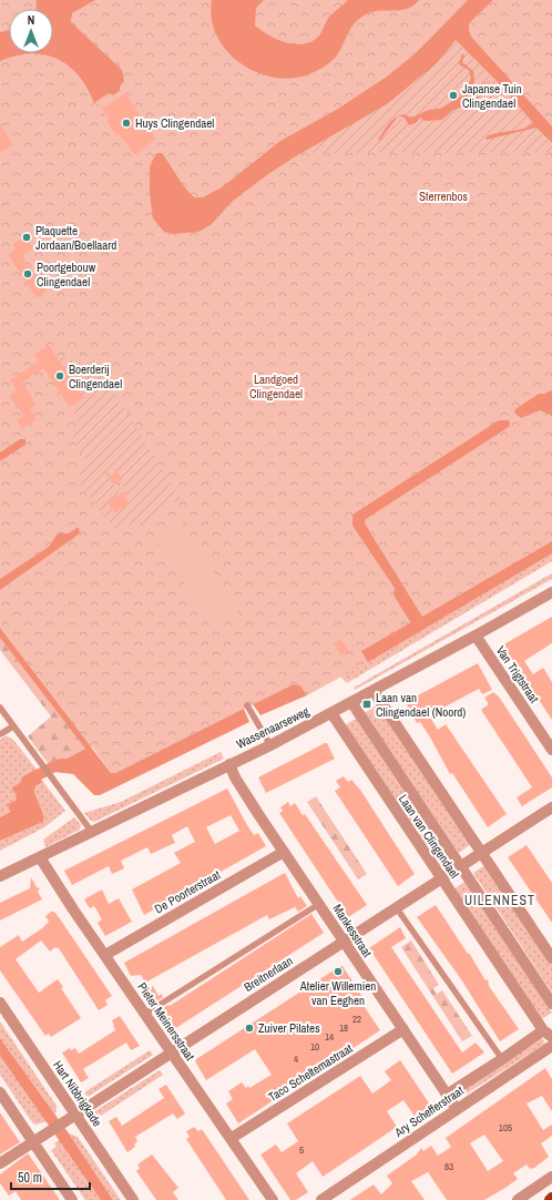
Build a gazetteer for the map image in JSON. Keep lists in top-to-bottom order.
{
  "streets": {
    "street": [
      "Van Trigtstraat",
      "Wassenaarseweg",
      "Laan van Clingendael",
      "De Poorterstraat",
      "Mankesstraat",
      "Breitnerlaan",
      "Pieter Meinersstraat",
      "Taco Scheltemastraat",
      "Hart Nibbrigkade",
      "Ary Schefferstraat"
    ]
  },
  "crossings": [
    ["Van Trigtstraat", "Wassenaarseweg"],
    ["Wassenaarseweg", "Laan van Clingendael"],
    ["Wassenaarseweg", "Mankesstraat"],
    ["Wassenaarseweg", "Pieter Meinersstraat"],
    ["Laan van Clingendael", "Breitnerlaan"],
    ["Laan van Clingendael", "Ary Schefferstraat"],
    ["De Poorterstraat", "Mankesstraat"],
    ["De Poorterstraat", "Pieter Meinersstraat"],
    ["Mankesstraat", "Breitnerlaan"],
    ["Mankesstraat", "Taco Scheltemastraat"],
    ["Mankesstraat", "Ary Schefferstraat"],
    ["Breitnerlaan", "Pieter Meinersstraat"],
    ["Breitnerlaan", "Hart Nibbrigkade"],
    ["Pieter Meinersstraat", "Taco Scheltemastraat"]
  ],
  "districts": ["UILENNEST"],
  "parks": ["Sterrenbos", "Landgoed Clingendael"],
  "places": {
    "other": [
      "Japanse Tuin Clingendael",
      "Huys Clingendael",
      "Plaquette Jordaan/Boellaard",
      "Poortgebouw Clingendael",
      "Boerderij Clingendael",
      "Atelier Willemien van Eeghen",
      "Zuiver Pilates"
    ],
    "transit": ["Laan van Clingendael (Noord)"]
  },
  "house_numbers": [
    "22",
    "18",
    "14",
    "10",
    "4",
    "105",
    "5",
    "83"
  ],
  "scale_bar": "50 m",
  "north": "top"
}
